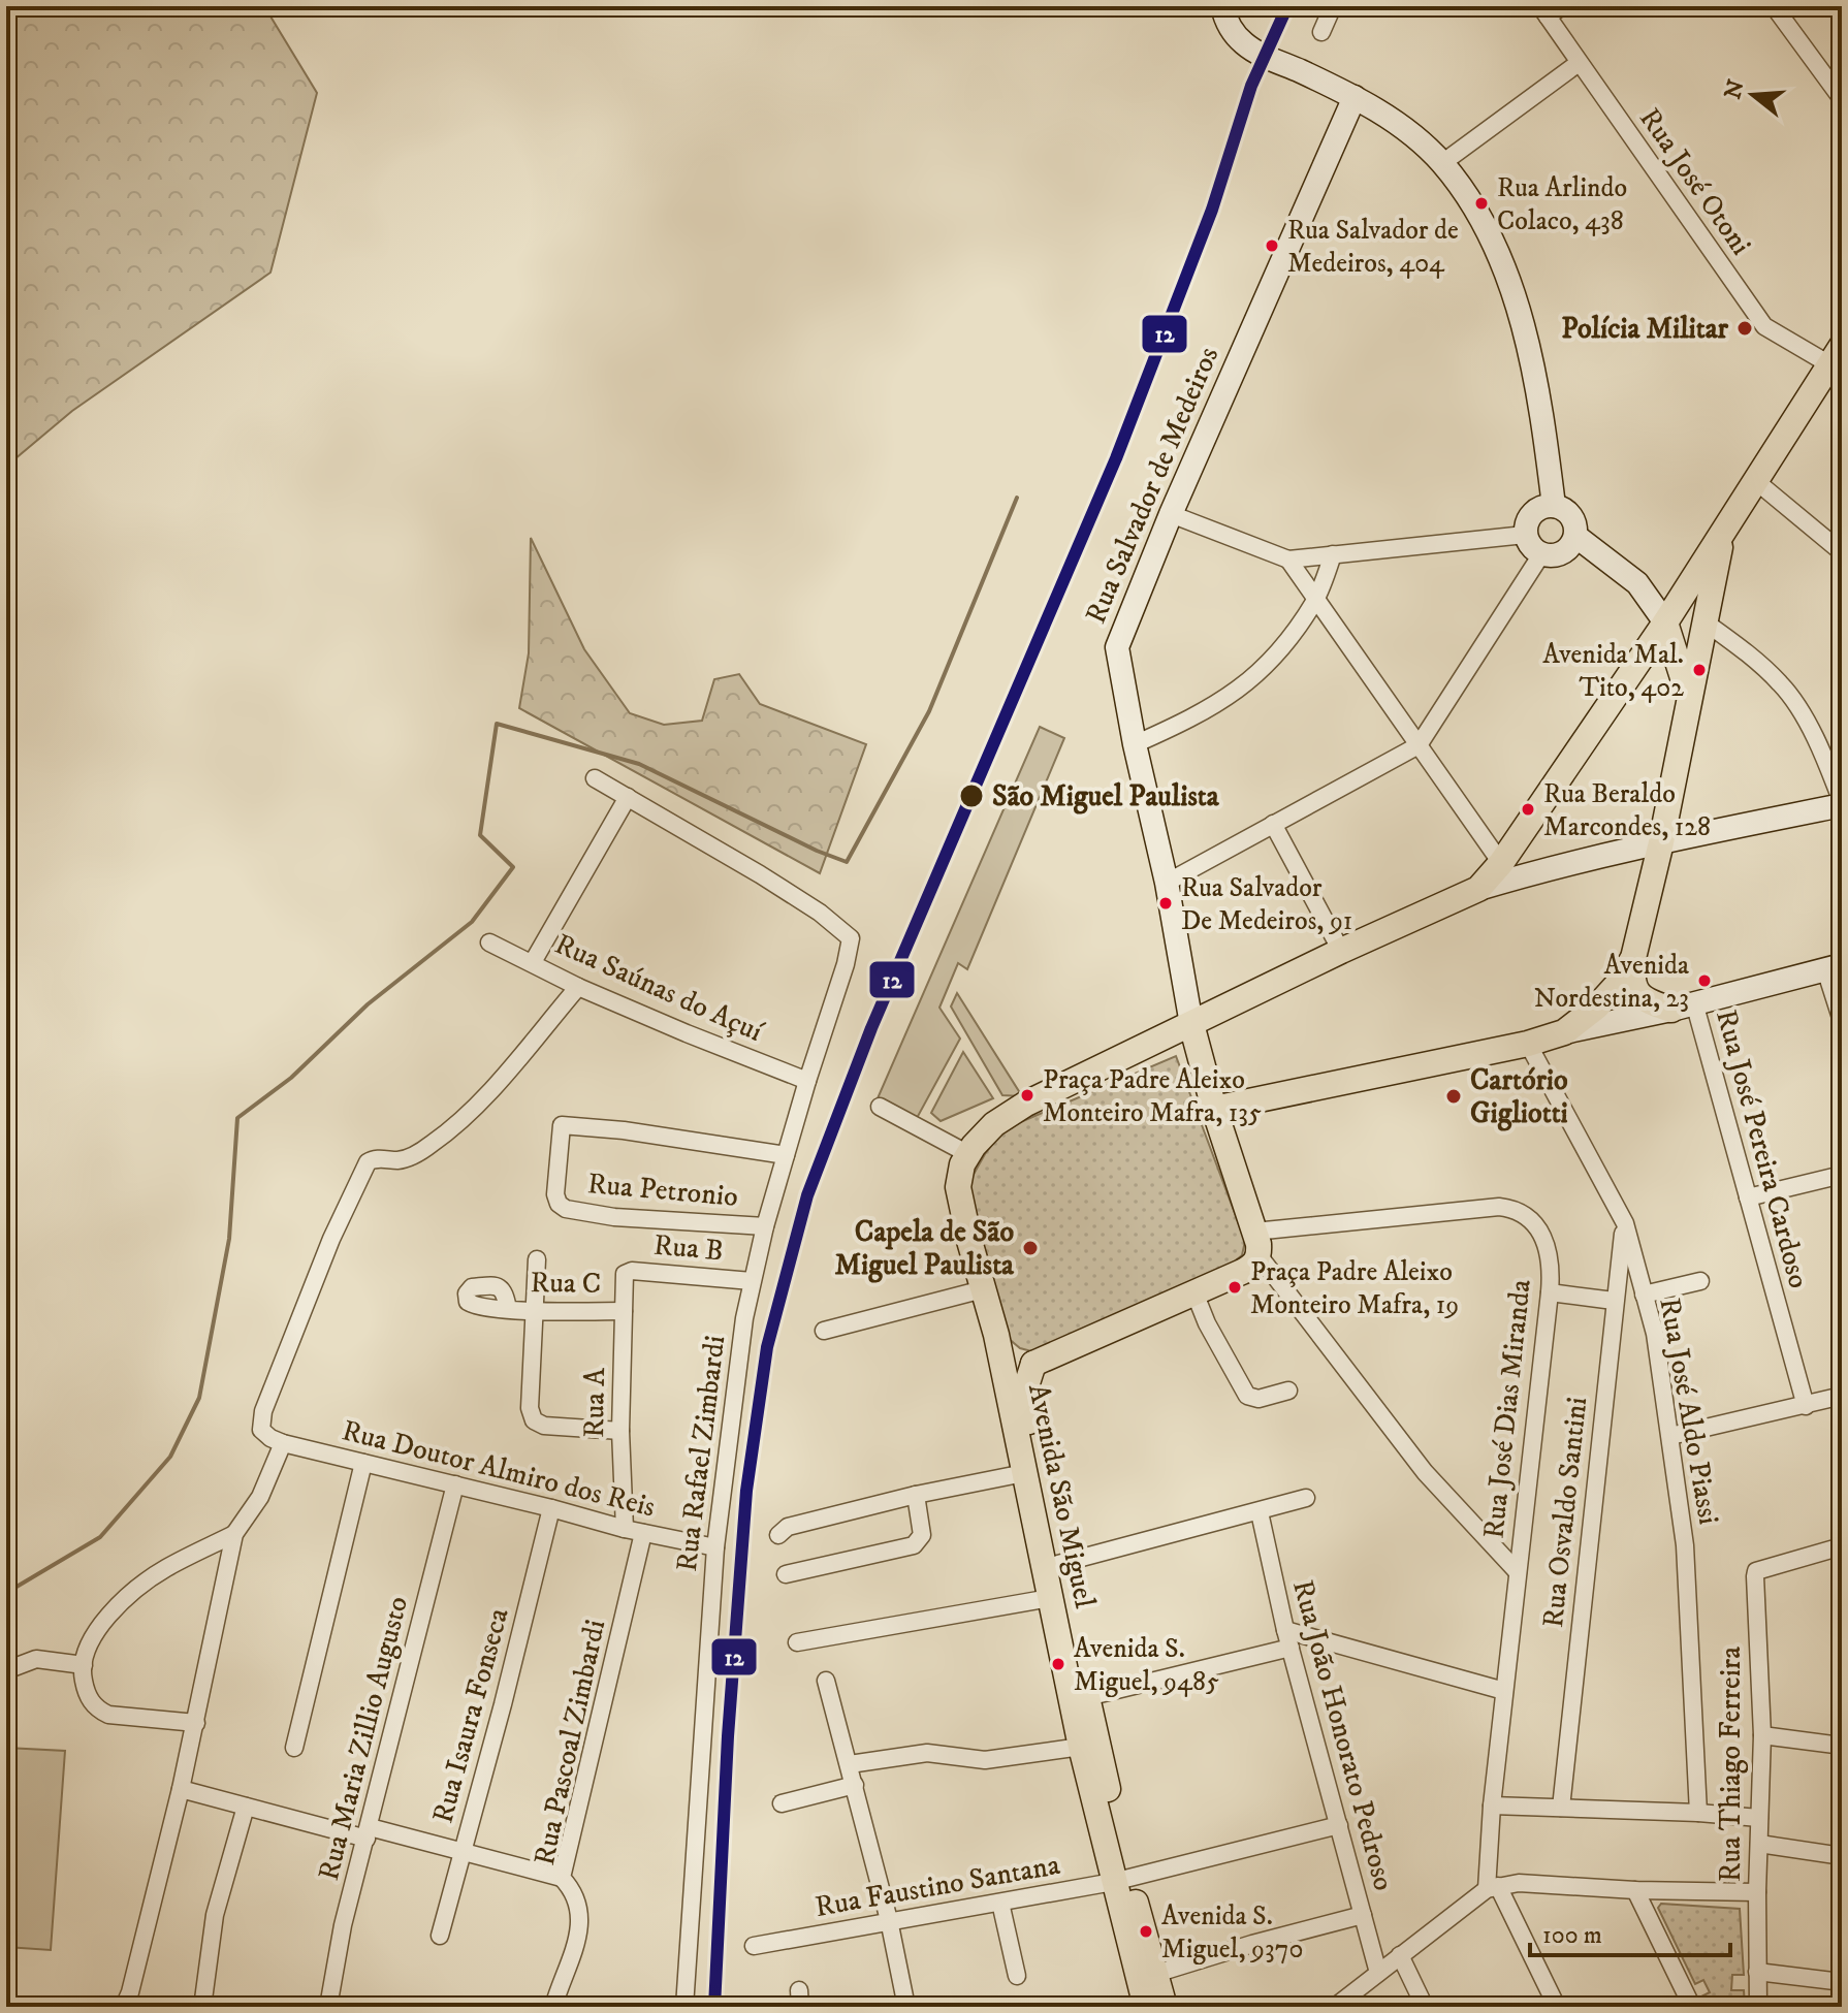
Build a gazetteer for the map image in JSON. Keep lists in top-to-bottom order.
{
  "streets": {
    "main road": ["Rua Salvador de Medeiros", "Avenida São Miguel"],
    "street": [
      "Rua José Otoni",
      "Rua Saúnas do Açuí",
      "Rua José Pereira Cardoso",
      "Rua Petronio",
      "Rua B",
      "Rua C",
      "Rua A",
      "Rua José Dias Miranda",
      "Rua José Aldo Piassi",
      "Rua Rafael Zimbardi",
      "Rua Doutor Almiro dos Reis",
      "Rua Osvaldo Santini",
      "Rua Isaura Fonseca",
      "Rua João Honorato Pedroso",
      "Rua Maria Zillio Augusto",
      "Rua Pascoal Zimbardi",
      "Rua Thiago Ferreira",
      "Rua Faustino Santana"
    ]
  },
  "crossings": [
    ["Rua Salvador de Medeiros", "Rua José Dias Miranda"],
    ["Rua Saúnas do Açuí", "Rua Rafael Zimbardi"],
    ["Rua Petronio", "Rua Rafael Zimbardi"],
    ["Rua B", "Rua A"],
    ["Rua B", "Rua Rafael Zimbardi"],
    ["Rua C", "Rua A"],
    ["Rua A", "Rua Doutor Almiro dos Reis"],
    ["Rua José Aldo Piassi", "Rua Osvaldo Santini"],
    ["Rua Rafael Zimbardi", "Rua Doutor Almiro dos Reis"],
    ["Rua Doutor Almiro dos Reis", "Rua Isaura Fonseca"],
    ["Rua Doutor Almiro dos Reis", "Rua Maria Zillio Augusto"],
    ["Rua Doutor Almiro dos Reis", "Rua Pascoal Zimbardi"],
    ["Avenida São Miguel", "Rua Faustino Santana"],
    ["Rua João Honorato Pedroso", "Rua Faustino Santana"]
  ],
  "places": [
    "Rua Arlindo Colaco, 438",
    "Rua Salvador de Medeiros, 404",
    "Polícia Militar",
    "Avenida Mal. Tito, 402",
    "São Miguel Paulista",
    "Rua Beraldo Marcondes, 128",
    "Rua Salvador De Medeiros, 91",
    "Avenida Nordestina, 23",
    "Praça Padre Aleixo Monteiro Mafra, 135",
    "Cartório Gigliotti",
    "Capela de São Miguel Paulista",
    "Praça Padre Aleixo Monteiro Mafra, 19",
    "Avenida S. Miguel, 9485",
    "Avenida S. Miguel, 9370"
  ],
  "lines": ["transit line 12"],
  "scale_bar": "100 m",
  "north": "left"
}
